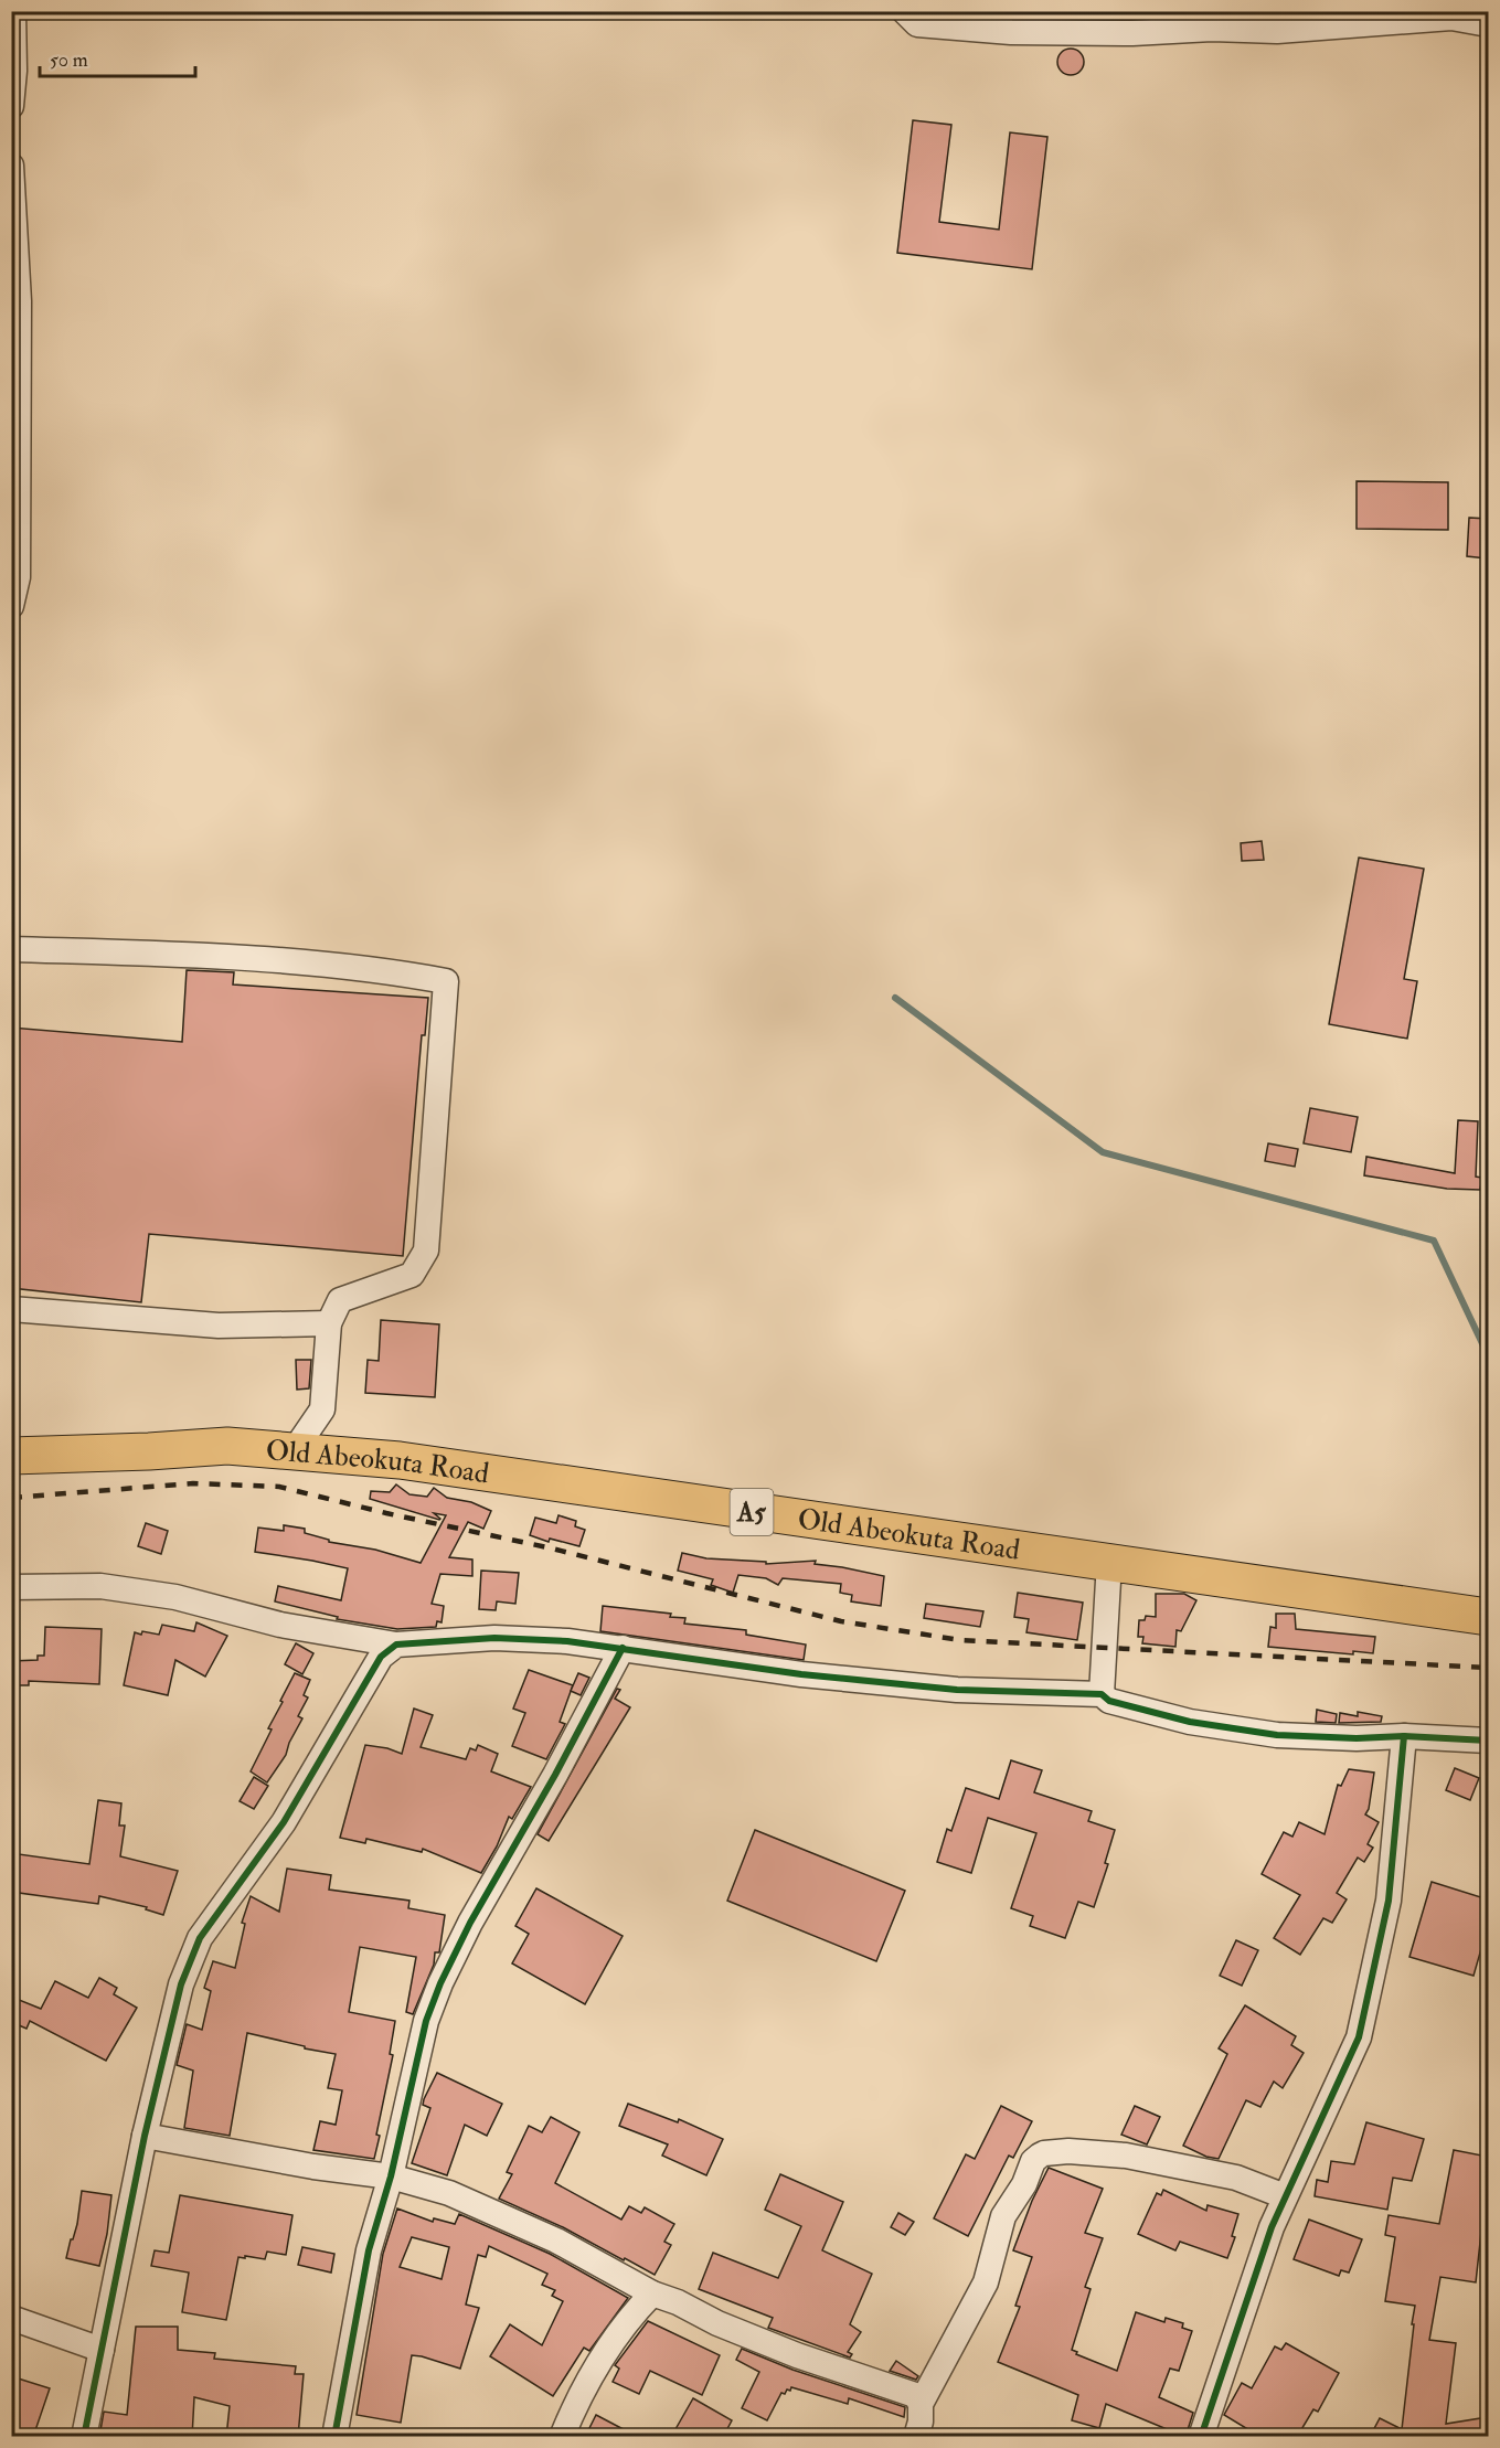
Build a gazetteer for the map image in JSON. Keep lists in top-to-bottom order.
{
  "streets": {
    "highway": ["Old Abeokuta Road", "A5"]
  },
  "scale_bar": "50 m"
}
